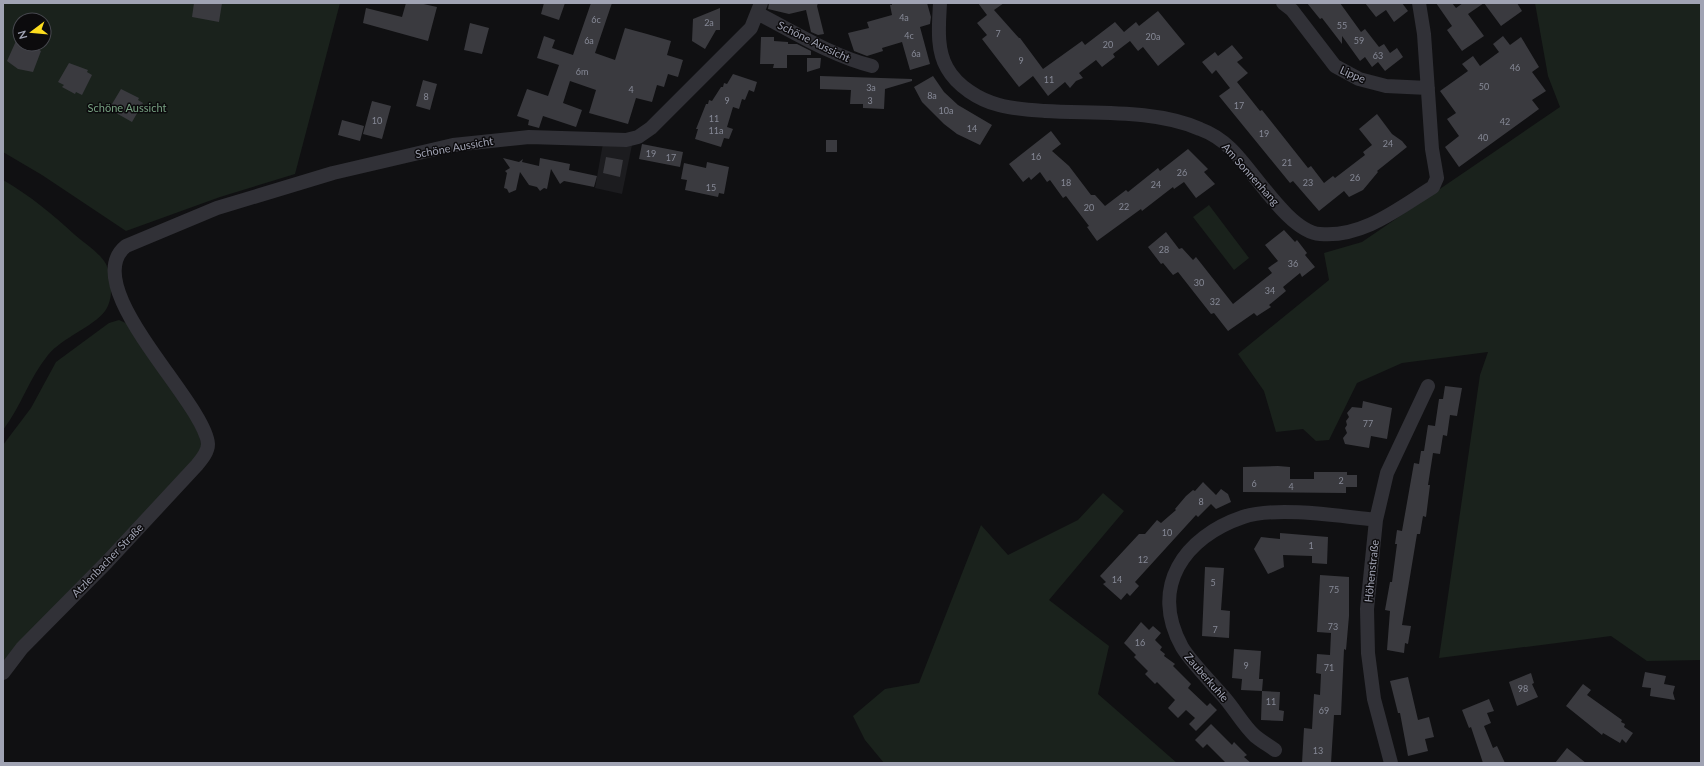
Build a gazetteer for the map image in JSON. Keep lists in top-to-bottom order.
{
  "streets": {
    "street": [
      "Schöne Aussicht",
      "Lippe",
      "Am Sonnenhang",
      "Atzlenbacher Straße",
      "Höhenstraße",
      "Zauberkuhle"
    ]
  },
  "crossings": [
    ["Schöne Aussicht", "Atzlenbacher Straße"],
    ["Lippe", "Am Sonnenhang"],
    ["Höhenstraße", "Zauberkuhle"]
  ],
  "parks": ["Schöne Aussicht"],
  "house_numbers": [
    "4a",
    "6c",
    "2a",
    "55",
    "7",
    "4c",
    "20a",
    "6a",
    "59",
    "20",
    "6a",
    "63",
    "9",
    "46",
    "6m",
    "11",
    "50",
    "3a",
    "4",
    "8a",
    "8",
    "9",
    "3",
    "17",
    "10a",
    "11",
    "10",
    "42",
    "14",
    "11a",
    "19",
    "40",
    "24",
    "19",
    "16",
    "17",
    "21",
    "26",
    "26",
    "18",
    "23",
    "24",
    "15",
    "22",
    "20",
    "28",
    "36",
    "30",
    "34",
    "32",
    "77",
    "2",
    "6",
    "4",
    "8",
    "10",
    "1",
    "12",
    "14",
    "5",
    "75",
    "73",
    "7",
    "16",
    "9",
    "71",
    "98",
    "11",
    "69",
    "13"
  ],
  "north": "left"
}
